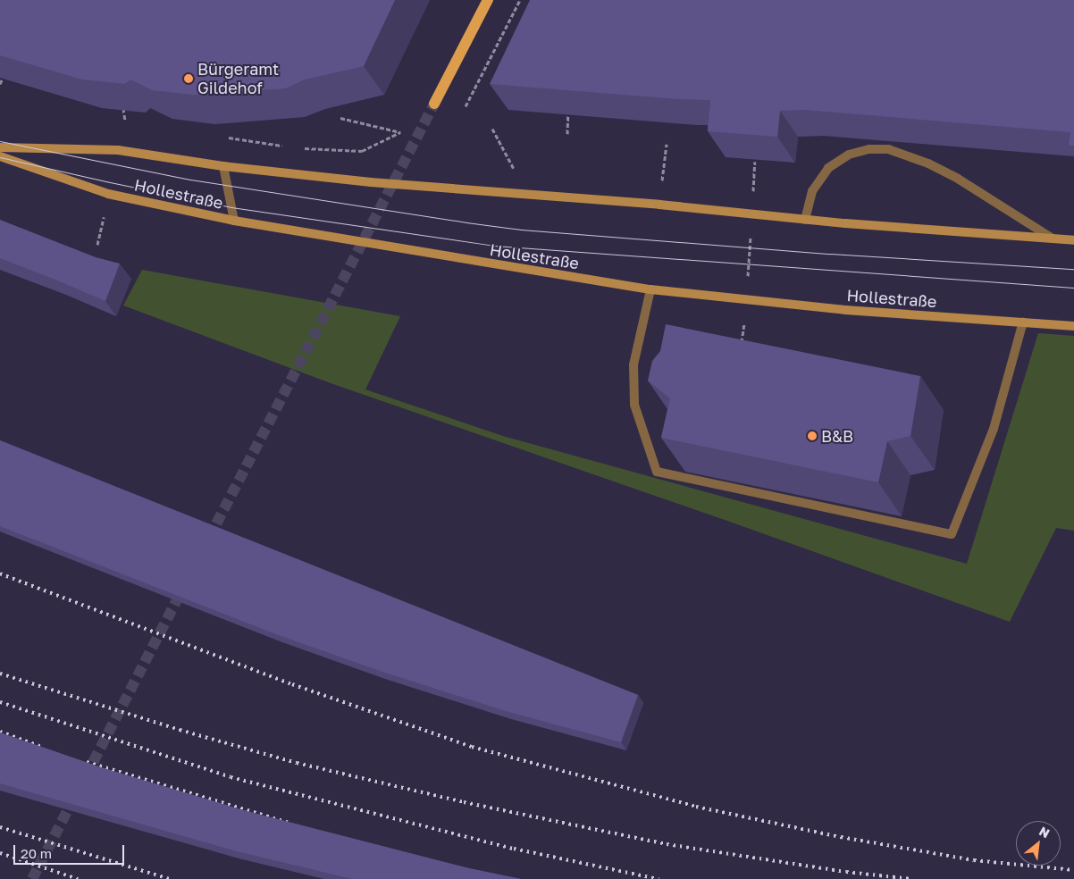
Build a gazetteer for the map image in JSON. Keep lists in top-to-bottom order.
{
  "streets": {
    "main road": ["Hollestraße"]
  },
  "places": ["Bürgeramt Gildehof", "B&B"],
  "scale_bar": "20 m",
  "north": "top right"
}
